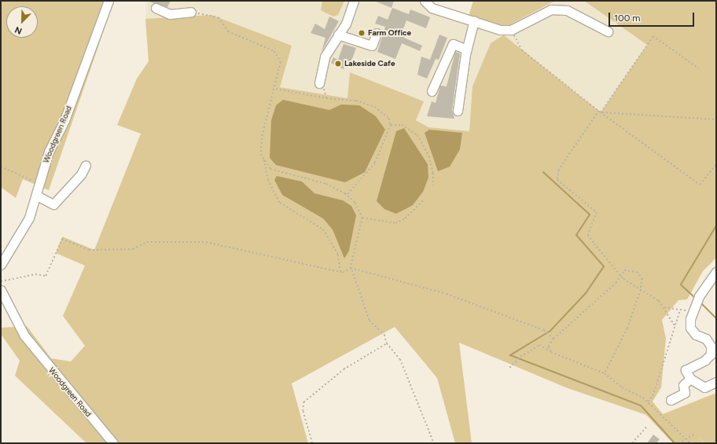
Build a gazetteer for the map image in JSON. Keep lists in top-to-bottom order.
{
  "streets": {
    "street": ["Woodgreen Road"]
  },
  "places": ["Farm Office", "Lakeside Cafe"],
  "scale_bar": "100 m",
  "north": "bottom left"
}
